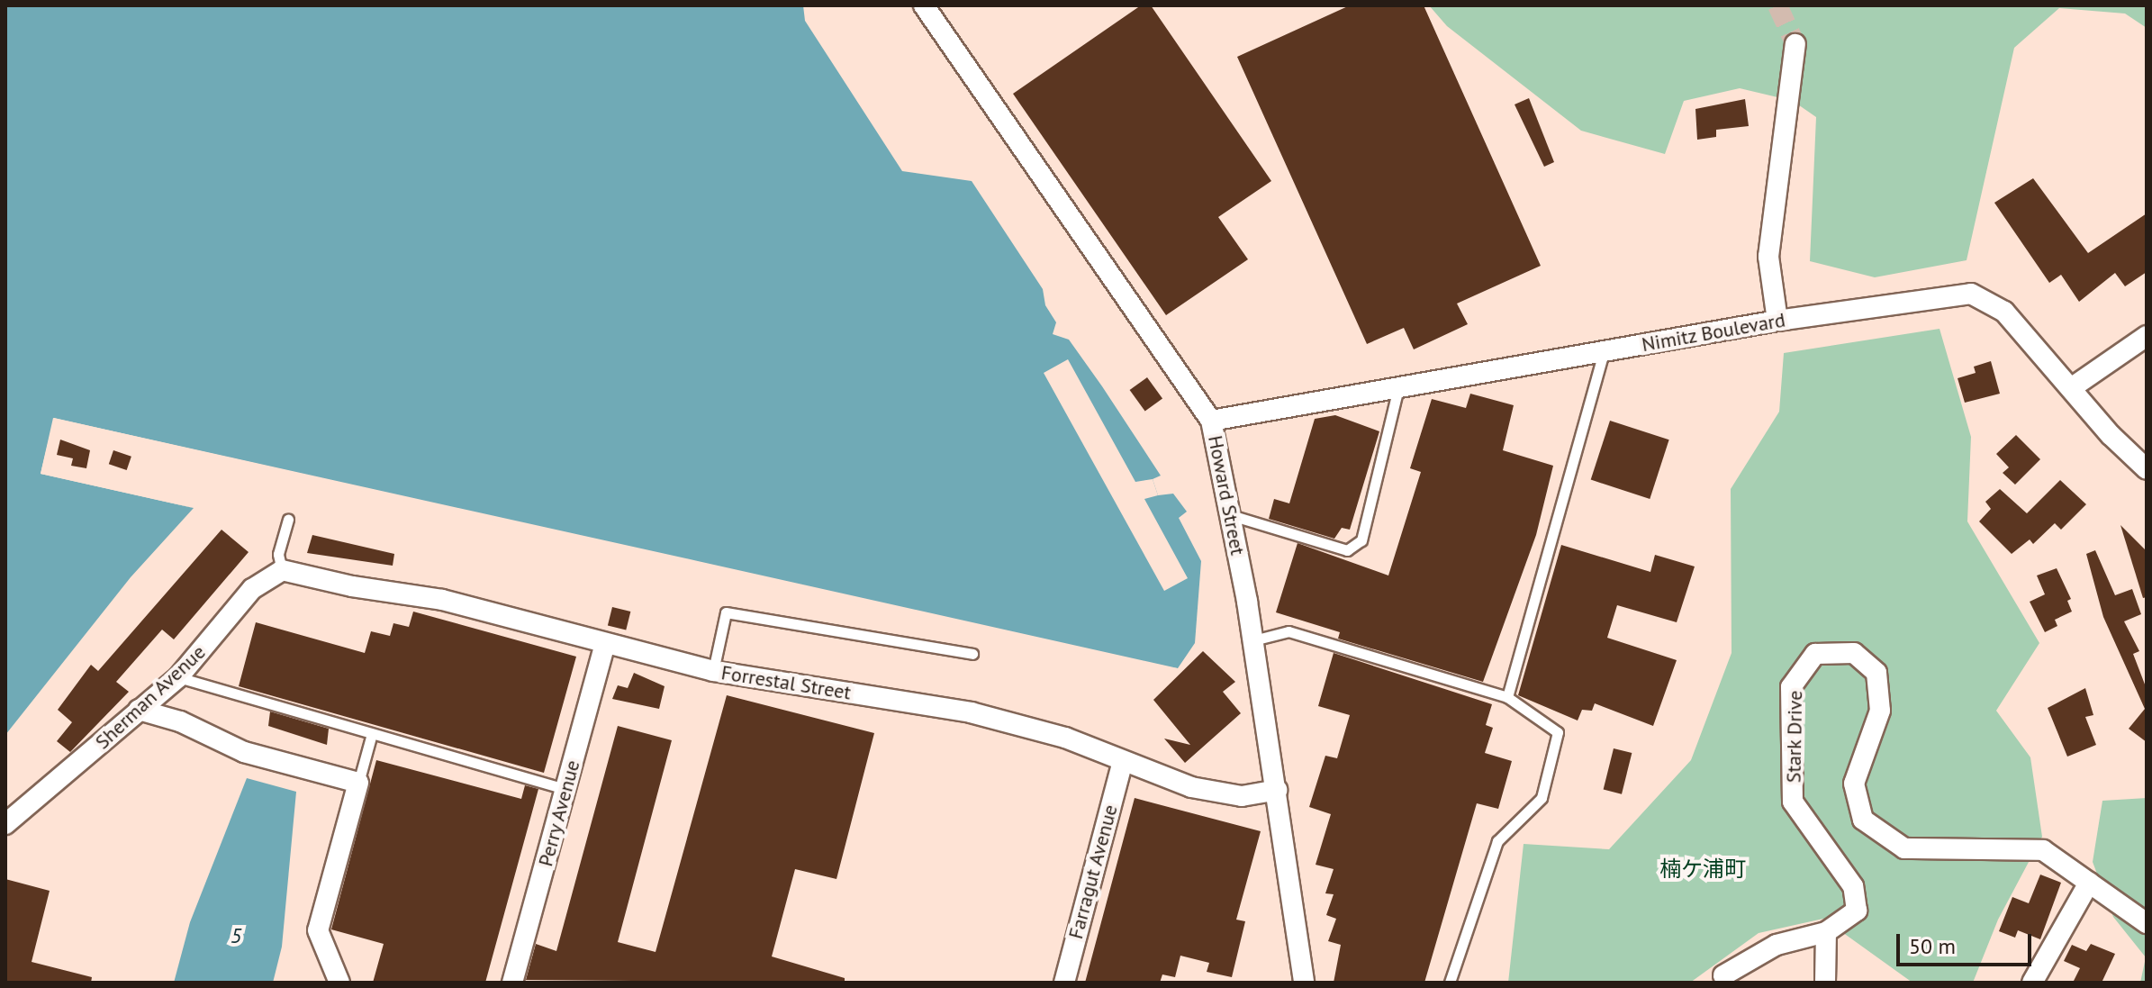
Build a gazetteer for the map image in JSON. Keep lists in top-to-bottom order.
{
  "streets": {
    "street": [
      "Nimitz Boulevard",
      "Howard Street",
      "Forrestal Street",
      "Sherman Avenue",
      "Stark Drive",
      "Perry Avenue",
      "Farragut Avenue"
    ]
  },
  "crossings": [
    ["Nimitz Boulevard", "Howard Street"],
    ["Howard Street", "Forrestal Street"],
    ["Forrestal Street", "Sherman Avenue"],
    ["Forrestal Street", "Perry Avenue"],
    ["Forrestal Street", "Farragut Avenue"]
  ],
  "districts": ["楠ケ浦町"],
  "water": ["5"],
  "scale_bar": "50 m"
}
